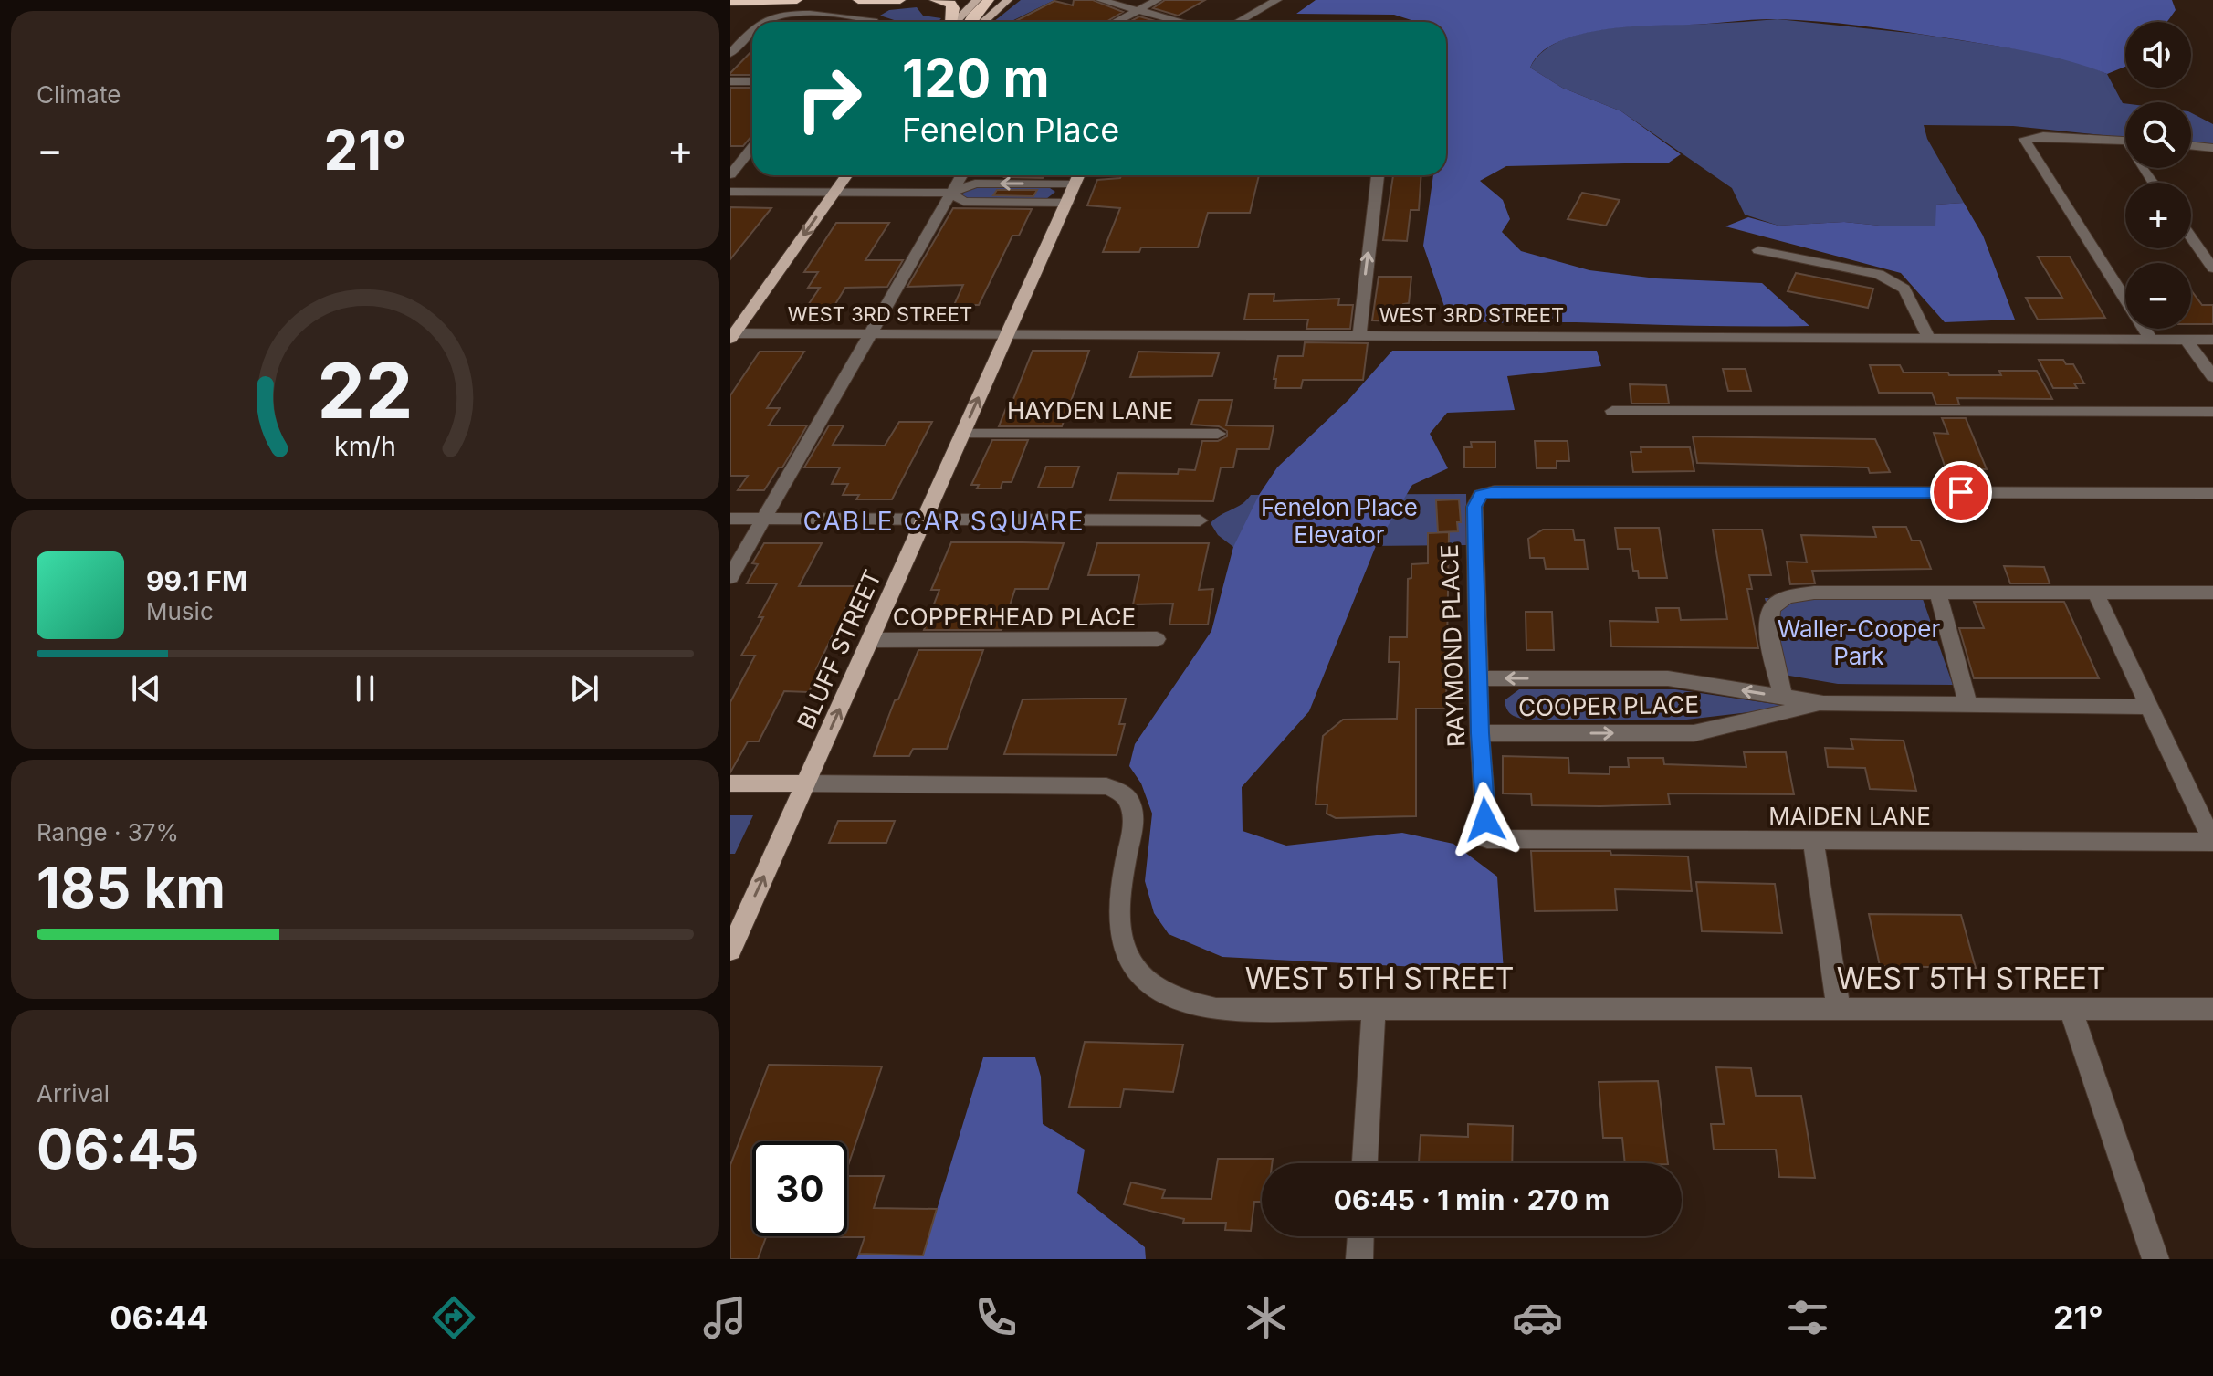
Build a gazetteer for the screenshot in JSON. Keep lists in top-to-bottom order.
{
  "streets": {
    "main road": ["BLUFF STREET", "WEST 5TH STREET"],
    "street": [
      "WEST 3RD STREET",
      "HAYDEN LANE",
      "COPPERHEAD PLACE",
      "RAYMOND PLACE",
      "COOPER PLACE",
      "MAIDEN LANE"
    ]
  },
  "crossings": [
    ["WEST 3RD STREET", "BLUFF STREET"],
    ["HAYDEN LANE", "BLUFF STREET"],
    ["COPPERHEAD PLACE", "BLUFF STREET"],
    ["RAYMOND PLACE", "COOPER PLACE"],
    ["RAYMOND PLACE", "MAIDEN LANE"],
    ["BLUFF STREET", "WEST 5TH STREET"]
  ],
  "one_way": ["BLUFF STREET"],
  "districts": ["CABLE CAR SQUARE"],
  "parks": ["Fenelon Place Elevator", "Waller-Cooper Park"],
  "page": {
    "tile": [
      "Climate",
      ["Range · 37%", "185 km"],
      ["Arrival", "06:45"]
    ],
    "map_buttons": ["+", "−"],
    "turn": ["120 m", "Fenelon Place"],
    "heat": ["−", "21°", "+"],
    "song": ["99.1 FM", "Music"],
    "limit": "30",
    "trip": "06:45 · 1 min · 270 m",
    "tabs": ["06:44", "21°"],
    "gauge": ["22", "km/h"]
  }
}
